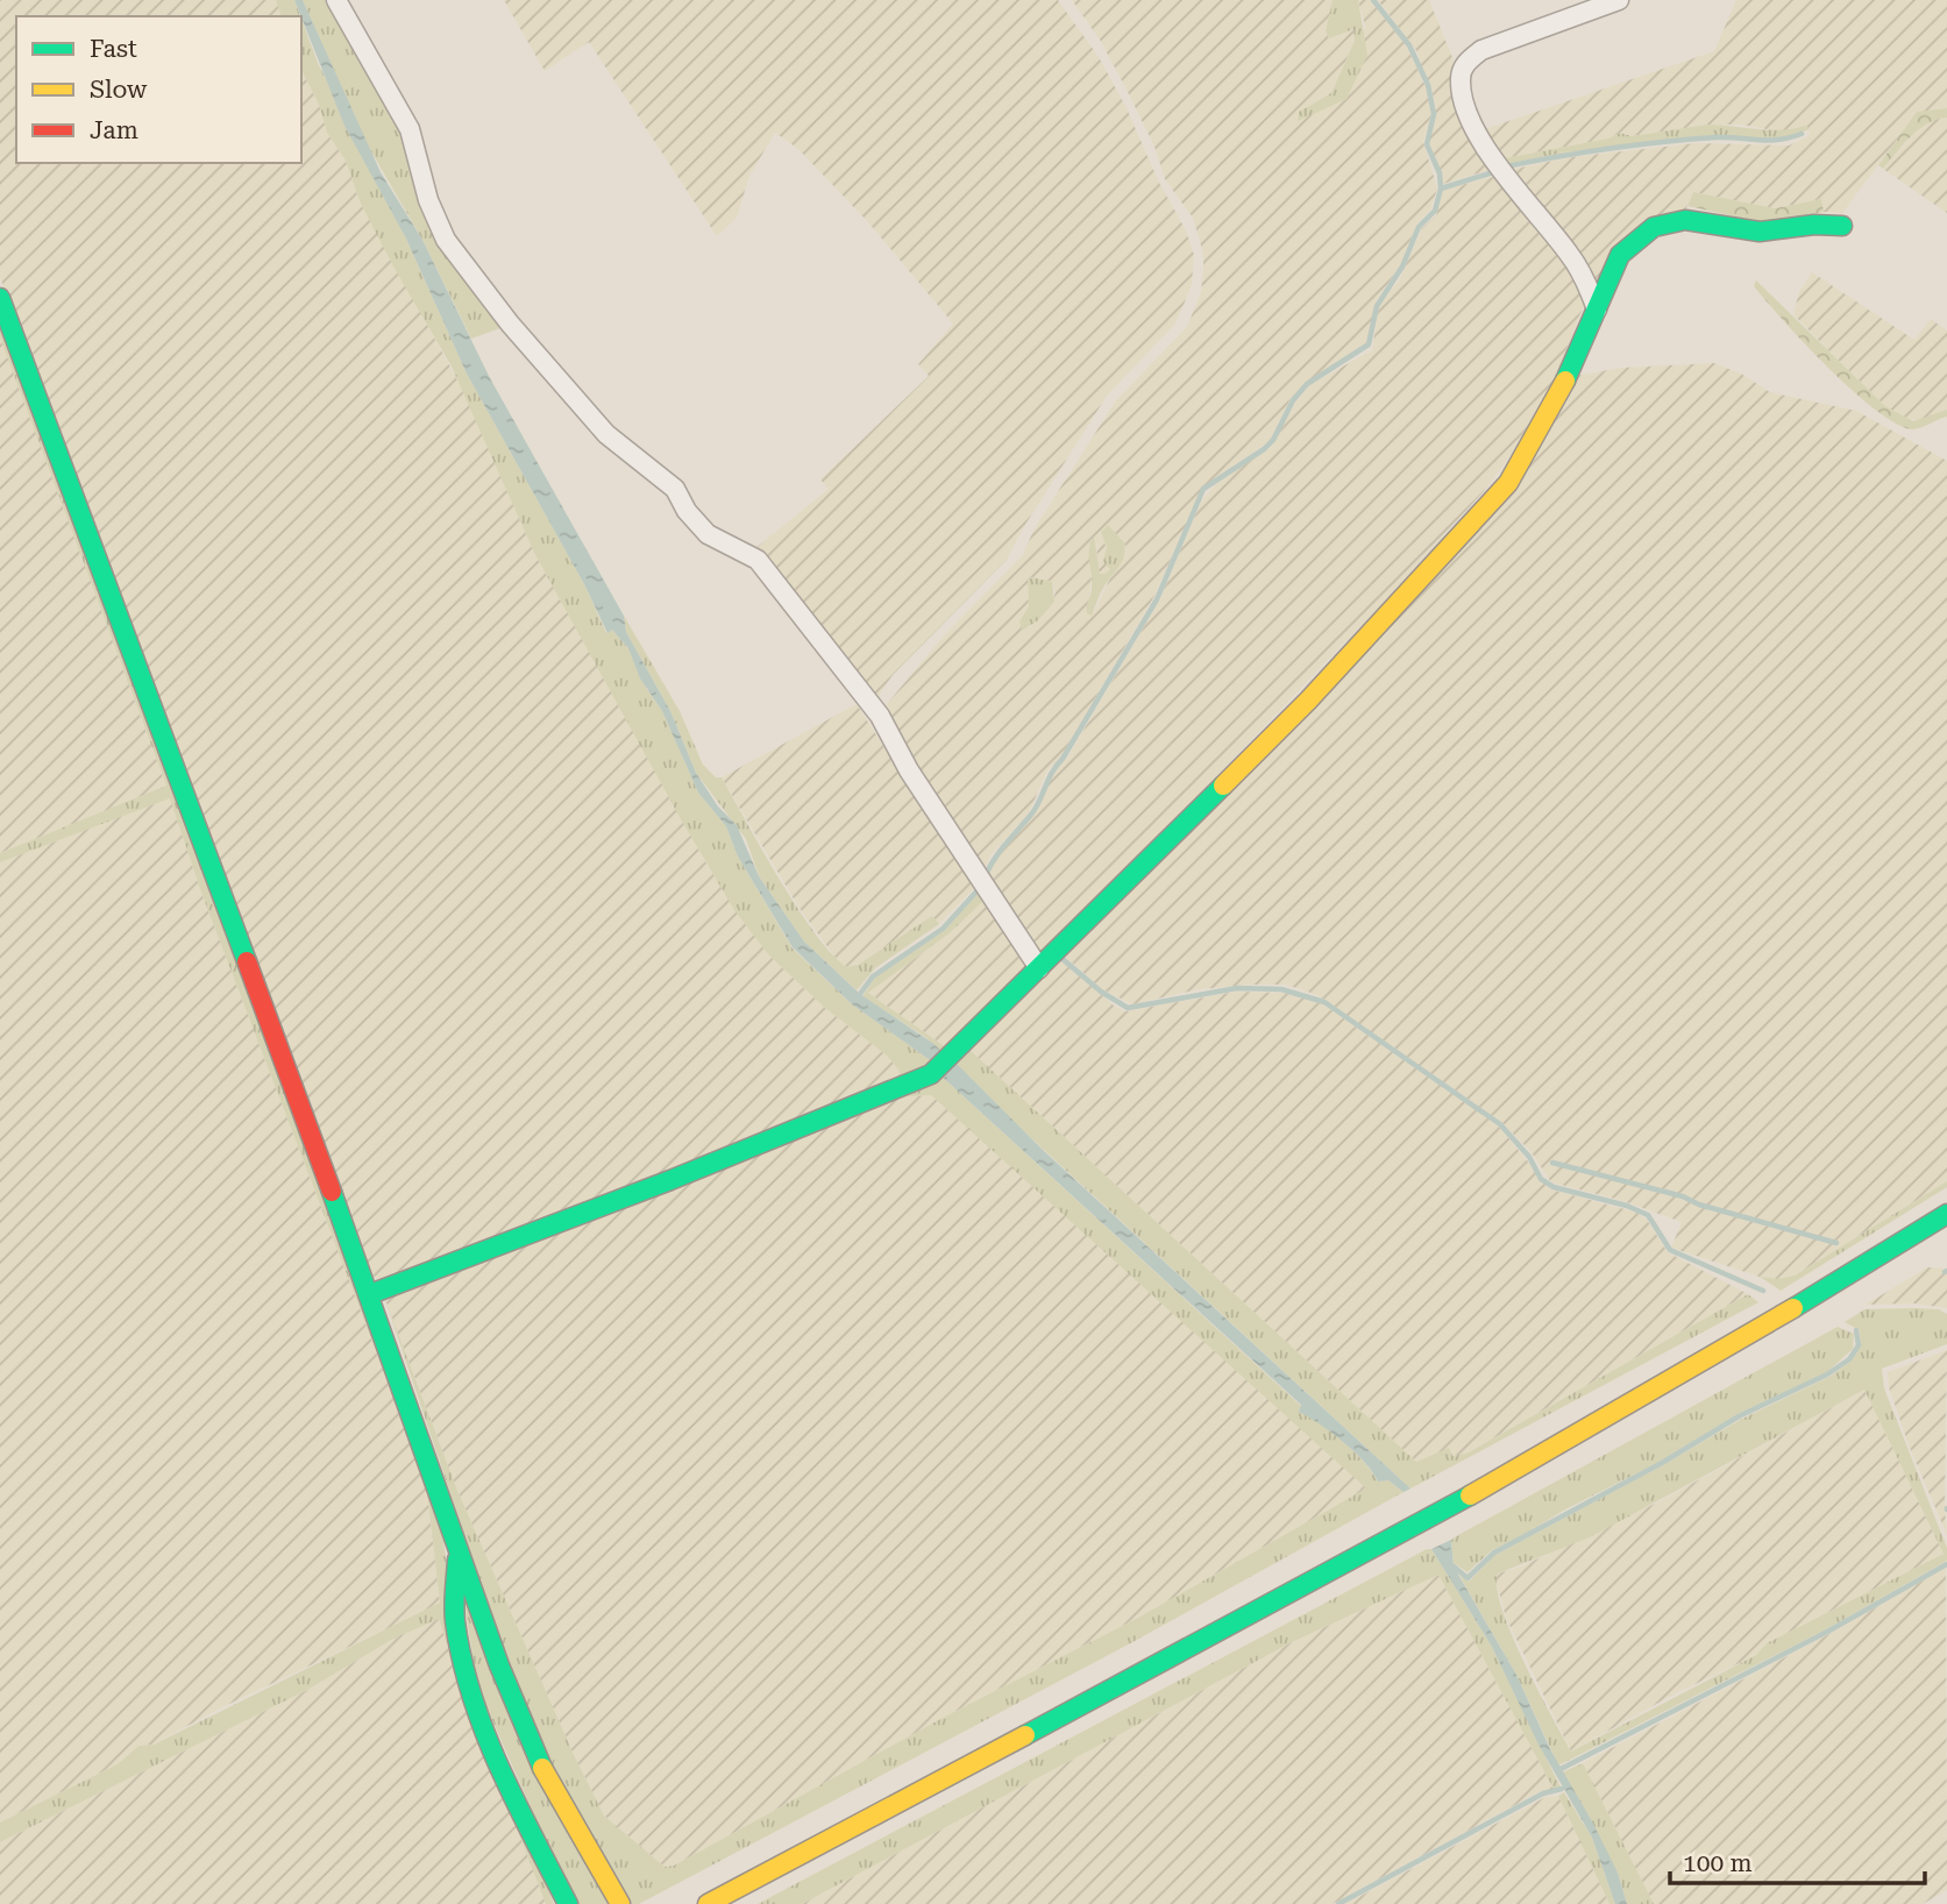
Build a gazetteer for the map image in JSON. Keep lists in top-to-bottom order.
{
  "legend": ["Fast", "Slow", "Jam"],
  "scale_bar": "100 m"
}
